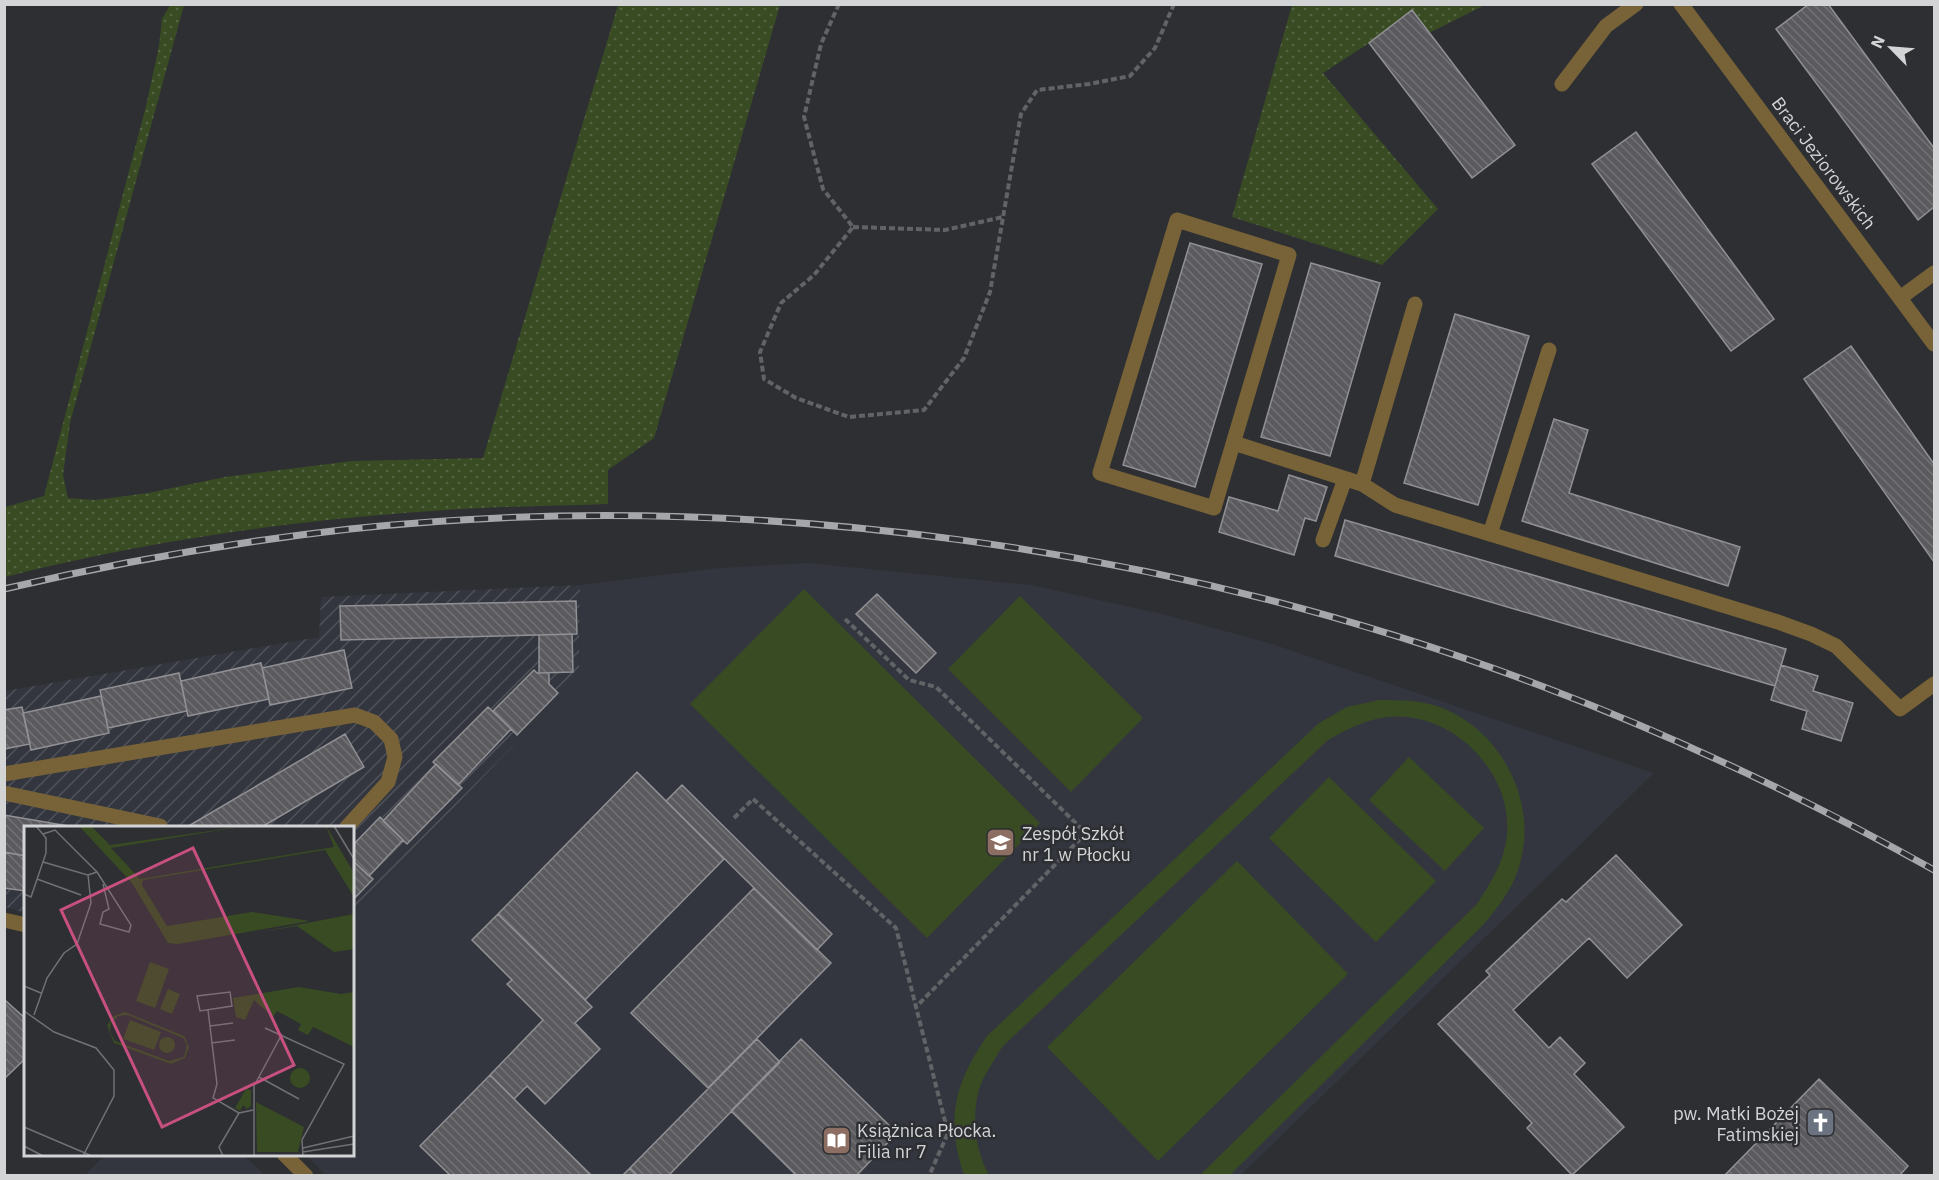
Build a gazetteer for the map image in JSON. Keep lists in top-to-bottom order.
{
  "streets": {
    "street": ["Braci Jeziorowskich"]
  },
  "places": {
    "school or university": ["Zespół Szkół nr 1 w Płocku"],
    "church": ["pw. Matki Bożej Fatimskiej"],
    "library": ["Książnica Płocka. Filia nr 7"]
  },
  "north": "top left"
}
